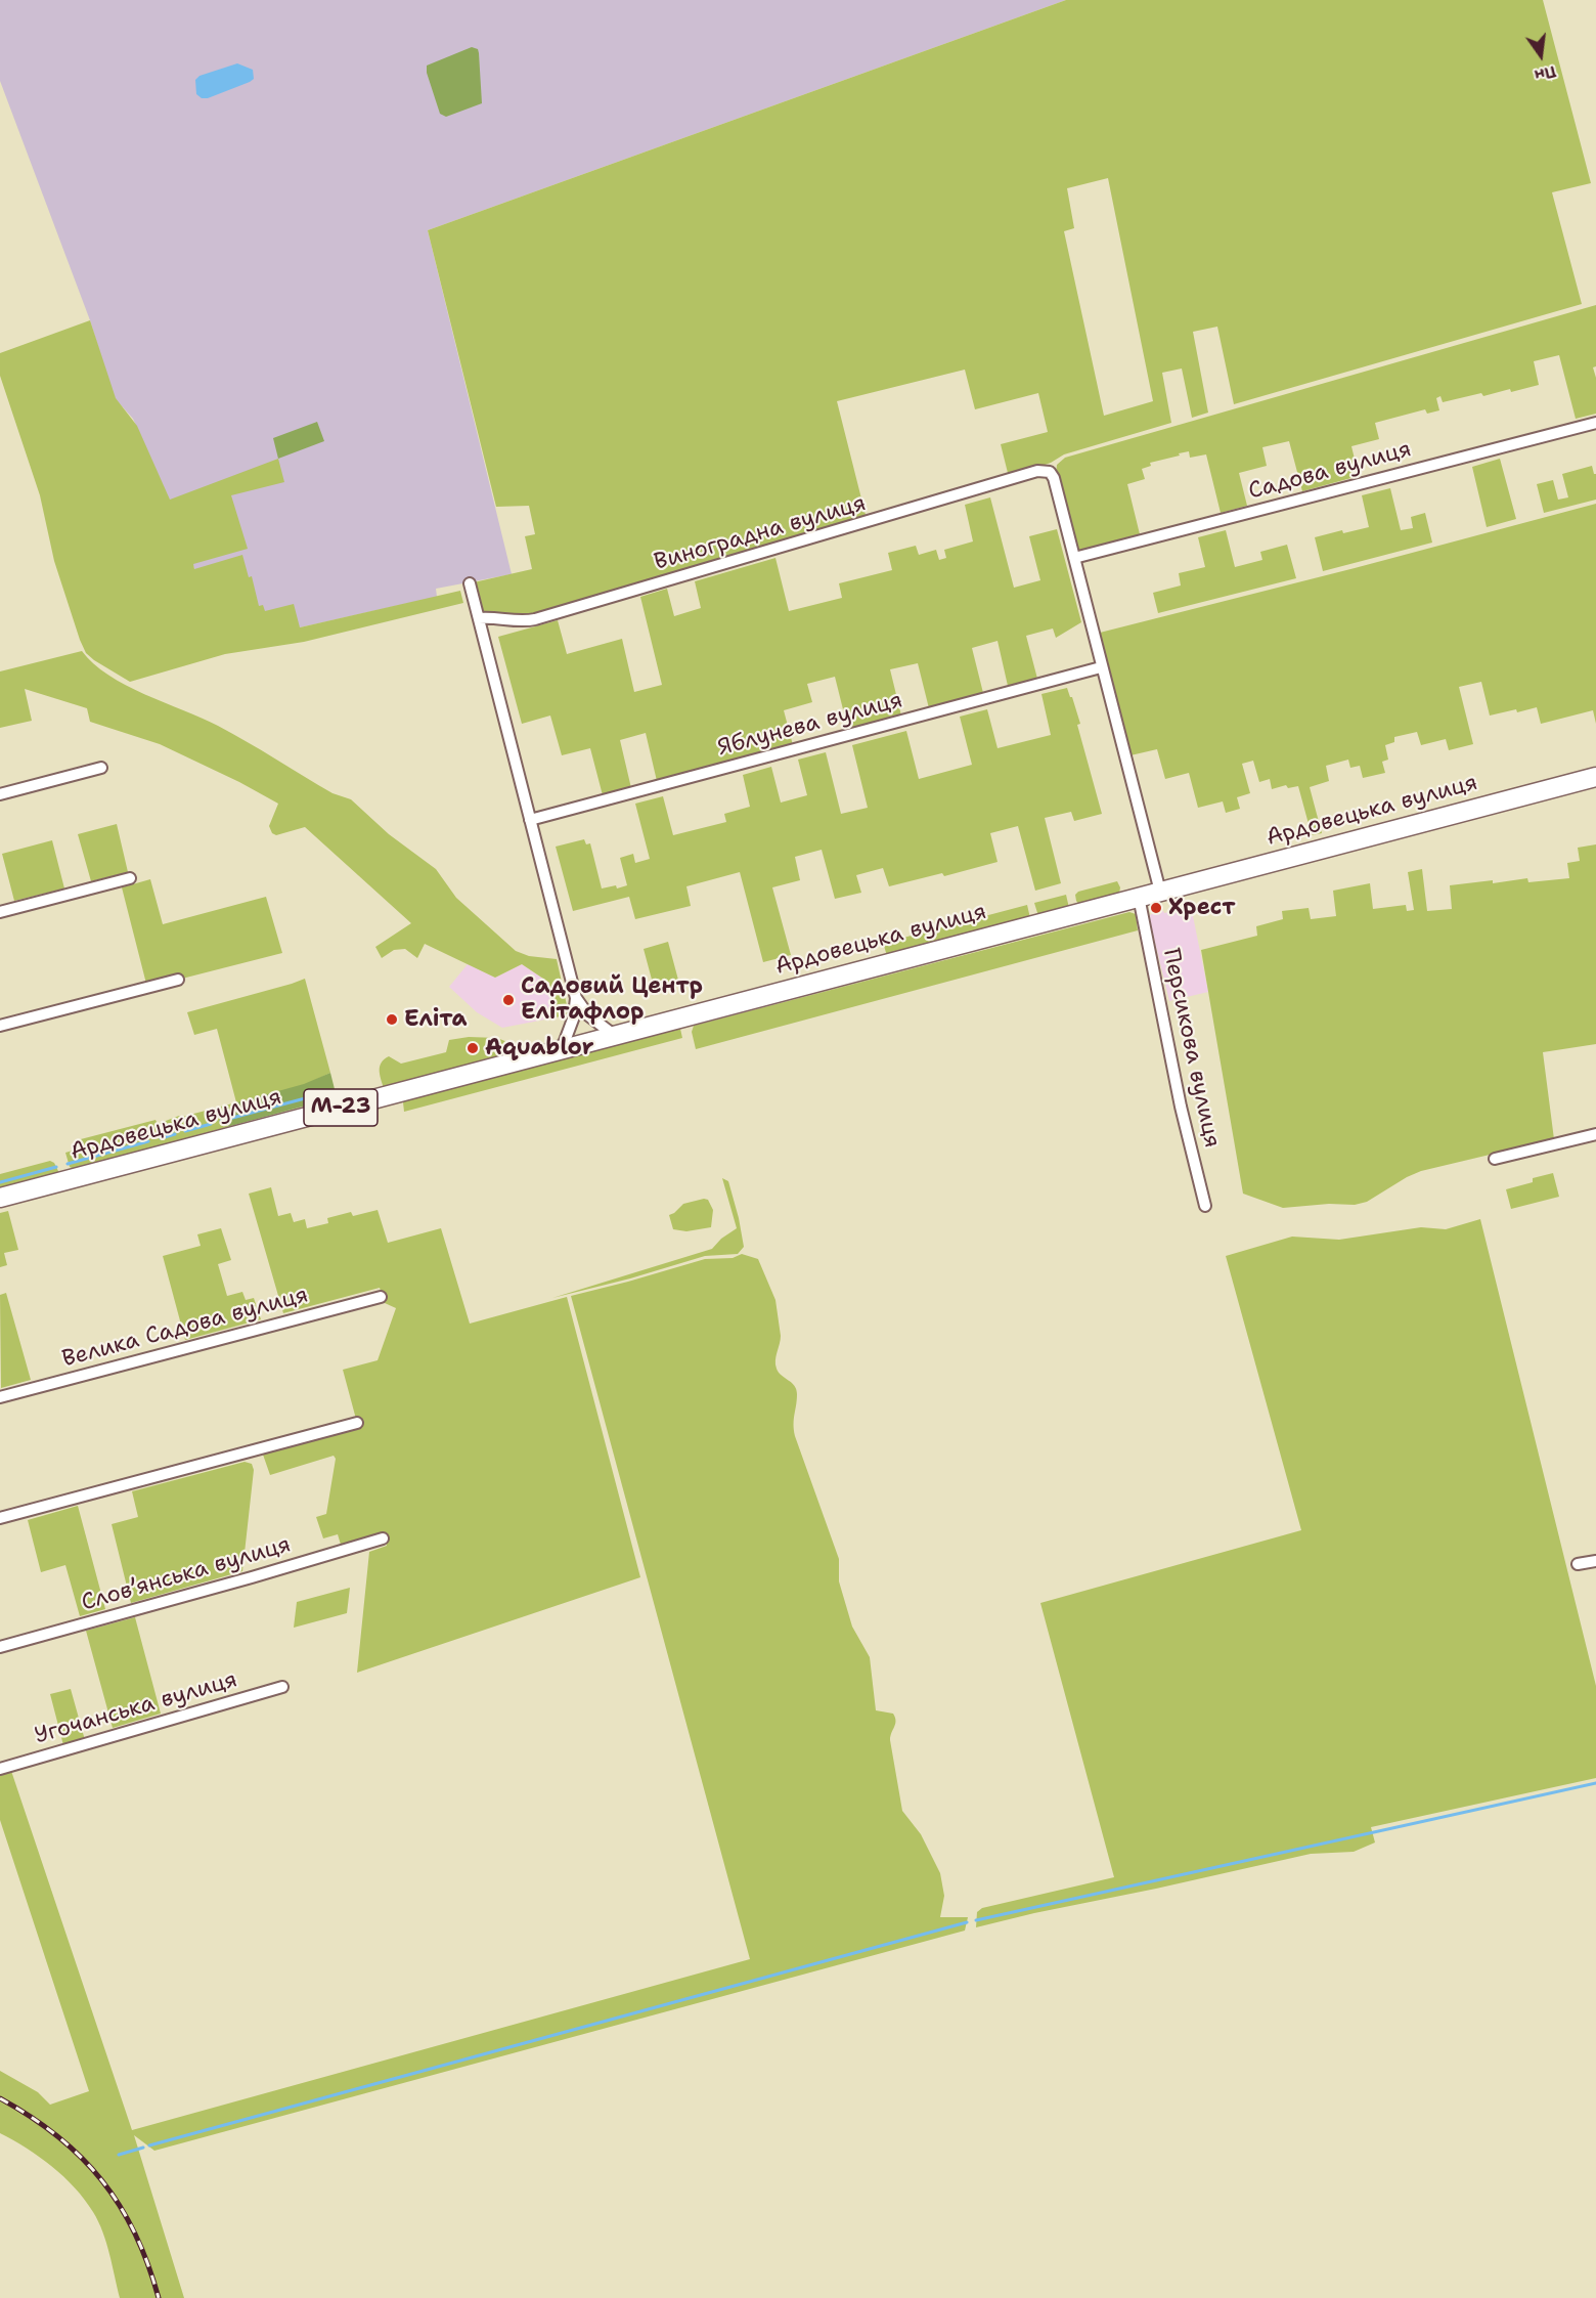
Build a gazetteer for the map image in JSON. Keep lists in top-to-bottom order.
{
  "streets": {
    "highway": ["Ардовецька вулиця", "М-23"],
    "street": [
      "Садова вулиця",
      "Виноградна вулиця",
      "Яблунева вулиця",
      "Персикова вулиця",
      "Велика Садова вулиця",
      "Словʼянська вулиця",
      "Угочанська вулиця"
    ]
  },
  "crossings": [
    ["Садова вулиця", "Виноградна вулиця"],
    ["Ардовецька вулиця", "Персикова вулиця"]
  ],
  "places": [
    "Хрест",
    "Садовий Центр Елітафлор",
    "Еліта",
    "Aquablor"
  ],
  "north": "bottom"
}
